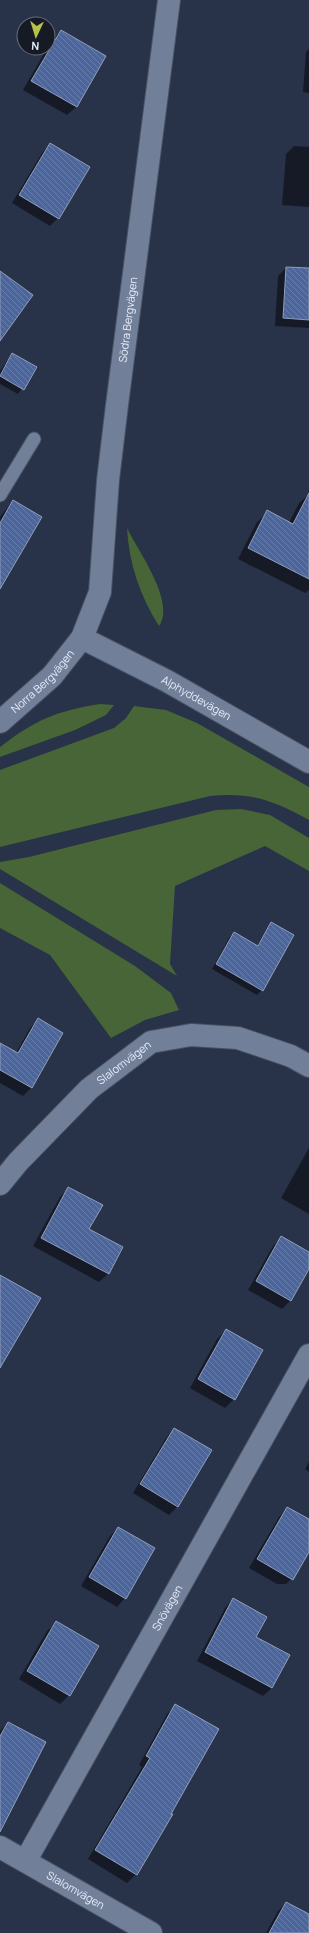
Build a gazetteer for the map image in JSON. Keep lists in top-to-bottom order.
{
  "streets": {
    "street": [
      "Södra Bergvägen",
      "Norra Bergvägen",
      "Alphyddevägen",
      "Slalomvägen",
      "Snövägen"
    ]
  },
  "crossings": [
    ["Södra Bergvägen", "Norra Bergvägen"],
    ["Södra Bergvägen", "Alphyddevägen"],
    ["Norra Bergvägen", "Alphyddevägen"],
    ["Slalomvägen", "Snövägen"]
  ],
  "north": "bottom"
}
